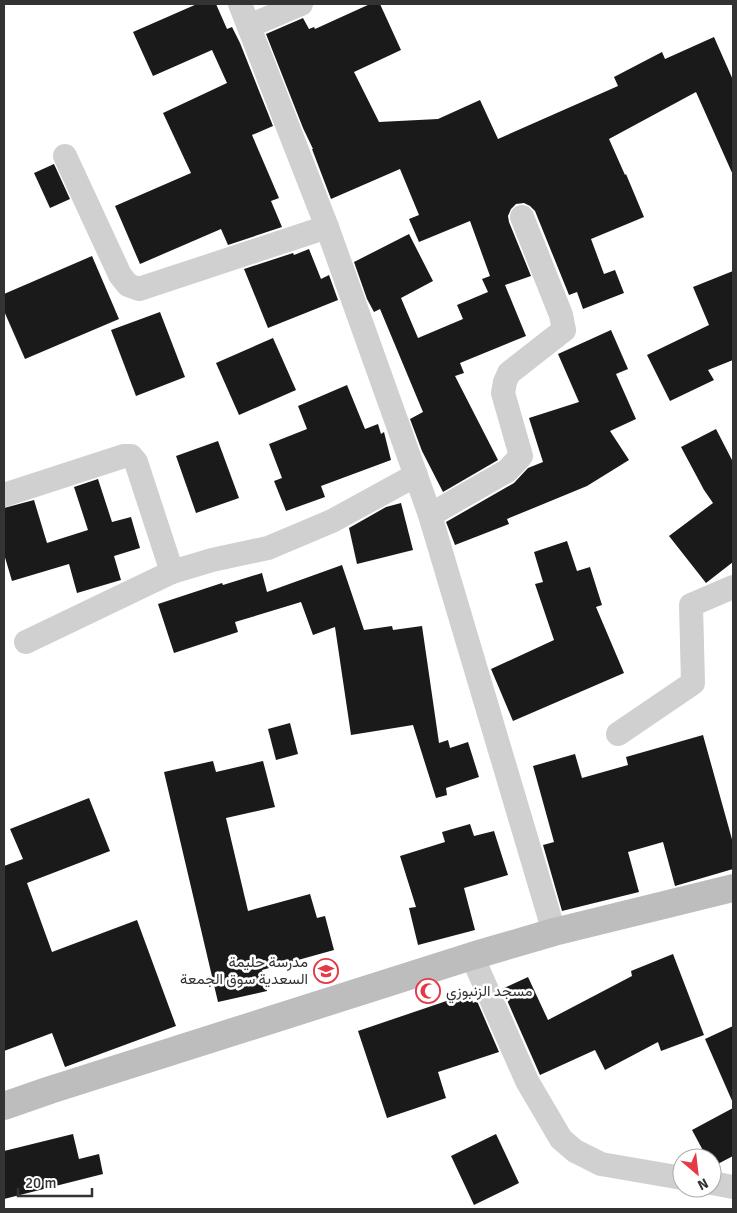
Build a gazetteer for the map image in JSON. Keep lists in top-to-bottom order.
{
  "places": {
    "school or university": ["مدرسة حليمة السعدية سوق الجمعة"],
    "mosque": ["مسجد الزنبوزي"]
  },
  "scale_bar": "20 m",
  "north": "bottom right"
}
